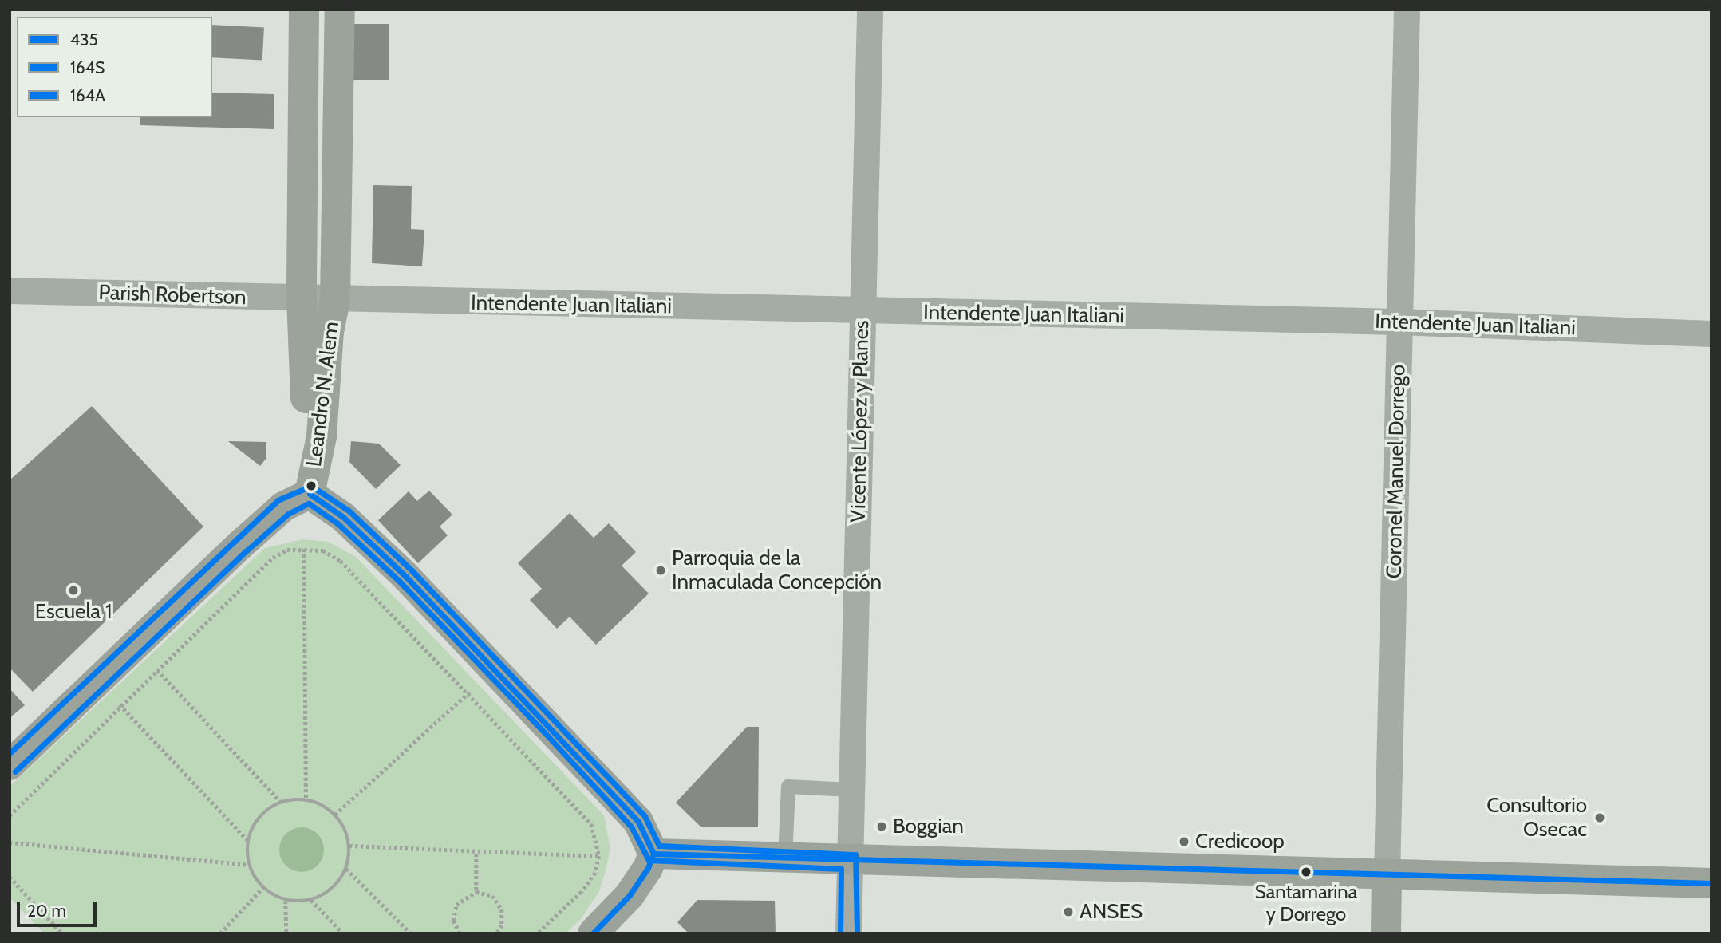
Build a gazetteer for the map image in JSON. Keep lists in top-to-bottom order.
{
  "streets": {
    "main road": ["Leandro N. Alem", "Coronel Manuel Dorrego"],
    "street": ["Parish Robertson", "Intendente Juan Italiani", "Vicente López y Planes"]
  },
  "crossings": [
    ["Parish Robertson", "Intendente Juan Italiani"],
    ["Parish Robertson", "Leandro N. Alem"],
    ["Intendente Juan Italiani", "Leandro N. Alem"],
    ["Intendente Juan Italiani", "Vicente López y Planes"],
    ["Intendente Juan Italiani", "Coronel Manuel Dorrego"]
  ],
  "places": [
    "Parroquia de la Inmaculada Concepción",
    "Escuela 1",
    "Consultorio Osecac",
    "Boggian",
    "Credicoop",
    "Santamarina y Dorrego",
    "ANSES"
  ],
  "lines": ["transit line 164A", "transit line 435", "transit line 164S"],
  "legend": ["435", "164S", "164A"],
  "scale_bar": "20 m"
}
